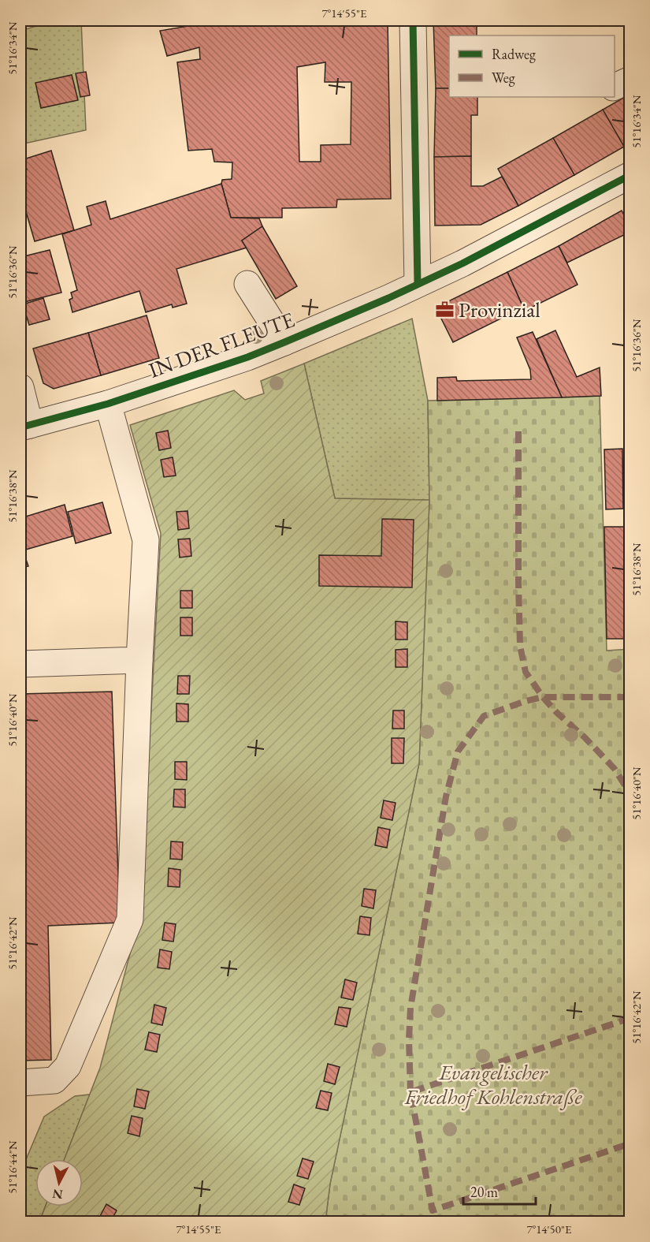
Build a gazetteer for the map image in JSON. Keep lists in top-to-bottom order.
{
  "streets": {
    "street": ["IN DER FLEUTE"]
  },
  "parks": ["Evangelischer Friedhof Kohlenstraße"],
  "places": {
    "office": ["Provinzial"]
  },
  "legend": ["Radweg", "Weg"],
  "scale_bar": "20 m",
  "north": "bottom",
  "coordinates": [
    "7°14'55\"E",
    "51°16'34\"N",
    "51°16'36\"N",
    "51°16'38\"N",
    "51°16'40\"N",
    "51°16'42\"N",
    "51°16'44\"N",
    "7°14'50\"E"
  ]
}
